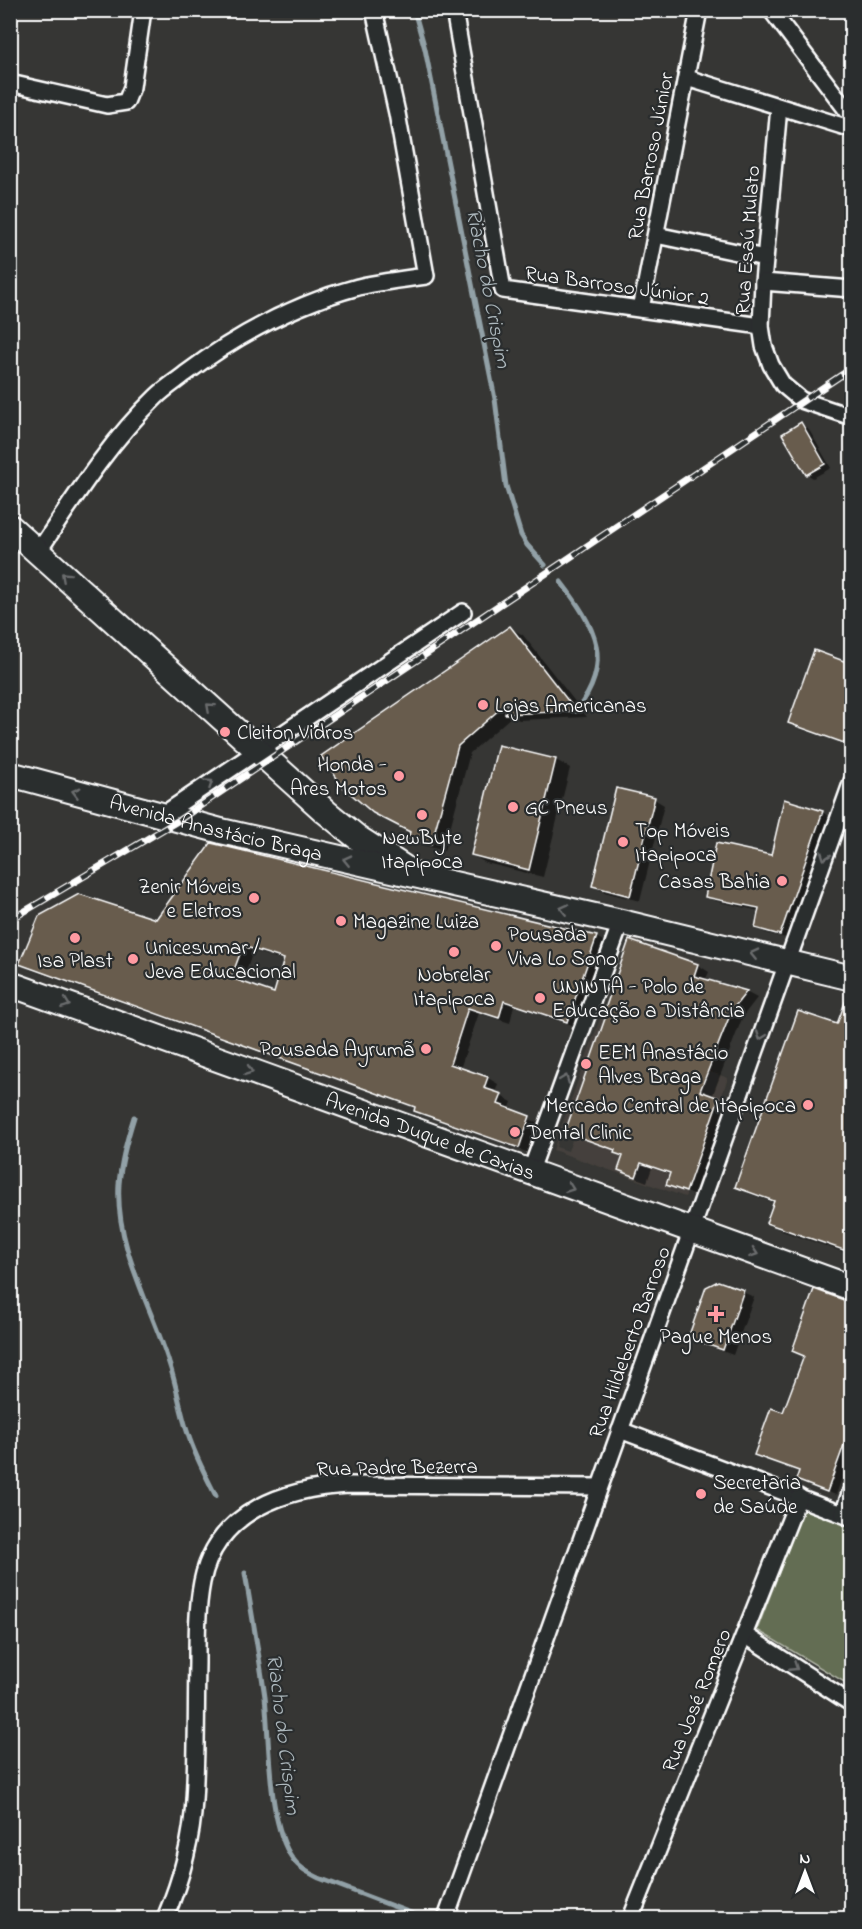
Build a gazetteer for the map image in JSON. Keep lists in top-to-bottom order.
{
  "streets": {
    "main road": ["Avenida Anastácio Braga", "Avenida Duque de Caxias"],
    "street": [
      "Rua Barroso Júnior",
      "Rua Esaú Mulato",
      "Rua Barroso Júnior 2",
      "Rua Hildeberto Barroso",
      "Rua Padre Bezerra",
      "Rua José Romero"
    ]
  },
  "crossings": [
    ["Rua Barroso Júnior", "Rua Barroso Júnior 2"],
    ["Rua Esaú Mulato", "Rua Barroso Júnior 2"],
    ["Avenida Anastácio Braga", "Rua Hildeberto Barroso"],
    ["Avenida Duque de Caxias", "Rua Hildeberto Barroso"],
    ["Rua Hildeberto Barroso", "Rua Padre Bezerra"]
  ],
  "one_way": ["Avenida Anastácio Braga", "Avenida Duque de Caxias", "Rua Hildeberto Barroso"],
  "water": ["Riacho do Crispim"],
  "places": {
    "other": [
      "Lojas Americanas",
      "Cleiton Vidros",
      "Honda - Ares Motos",
      "GC Pneus",
      "NewByte Itapipoca",
      "Top Móveis Itapipoca",
      "Casas Bahia",
      "Zenir Móveis e Eletros",
      "Magazine Luiza",
      "Isa Plast",
      "Pousada Viva Lo Sono",
      "Nobrelar Itapipoca",
      "Unicesumar / Jeva Educacional",
      "UNINTA - Polo de Educação a Distância",
      "Pousada Ayrumã",
      "EEM Anastácio Alves Braga",
      "Mercado Central de Itapipoca",
      "Dental Clinic",
      "Secretaria de Saúde"
    ],
    "health": ["Pague Menos"]
  },
  "north": "top"
}
